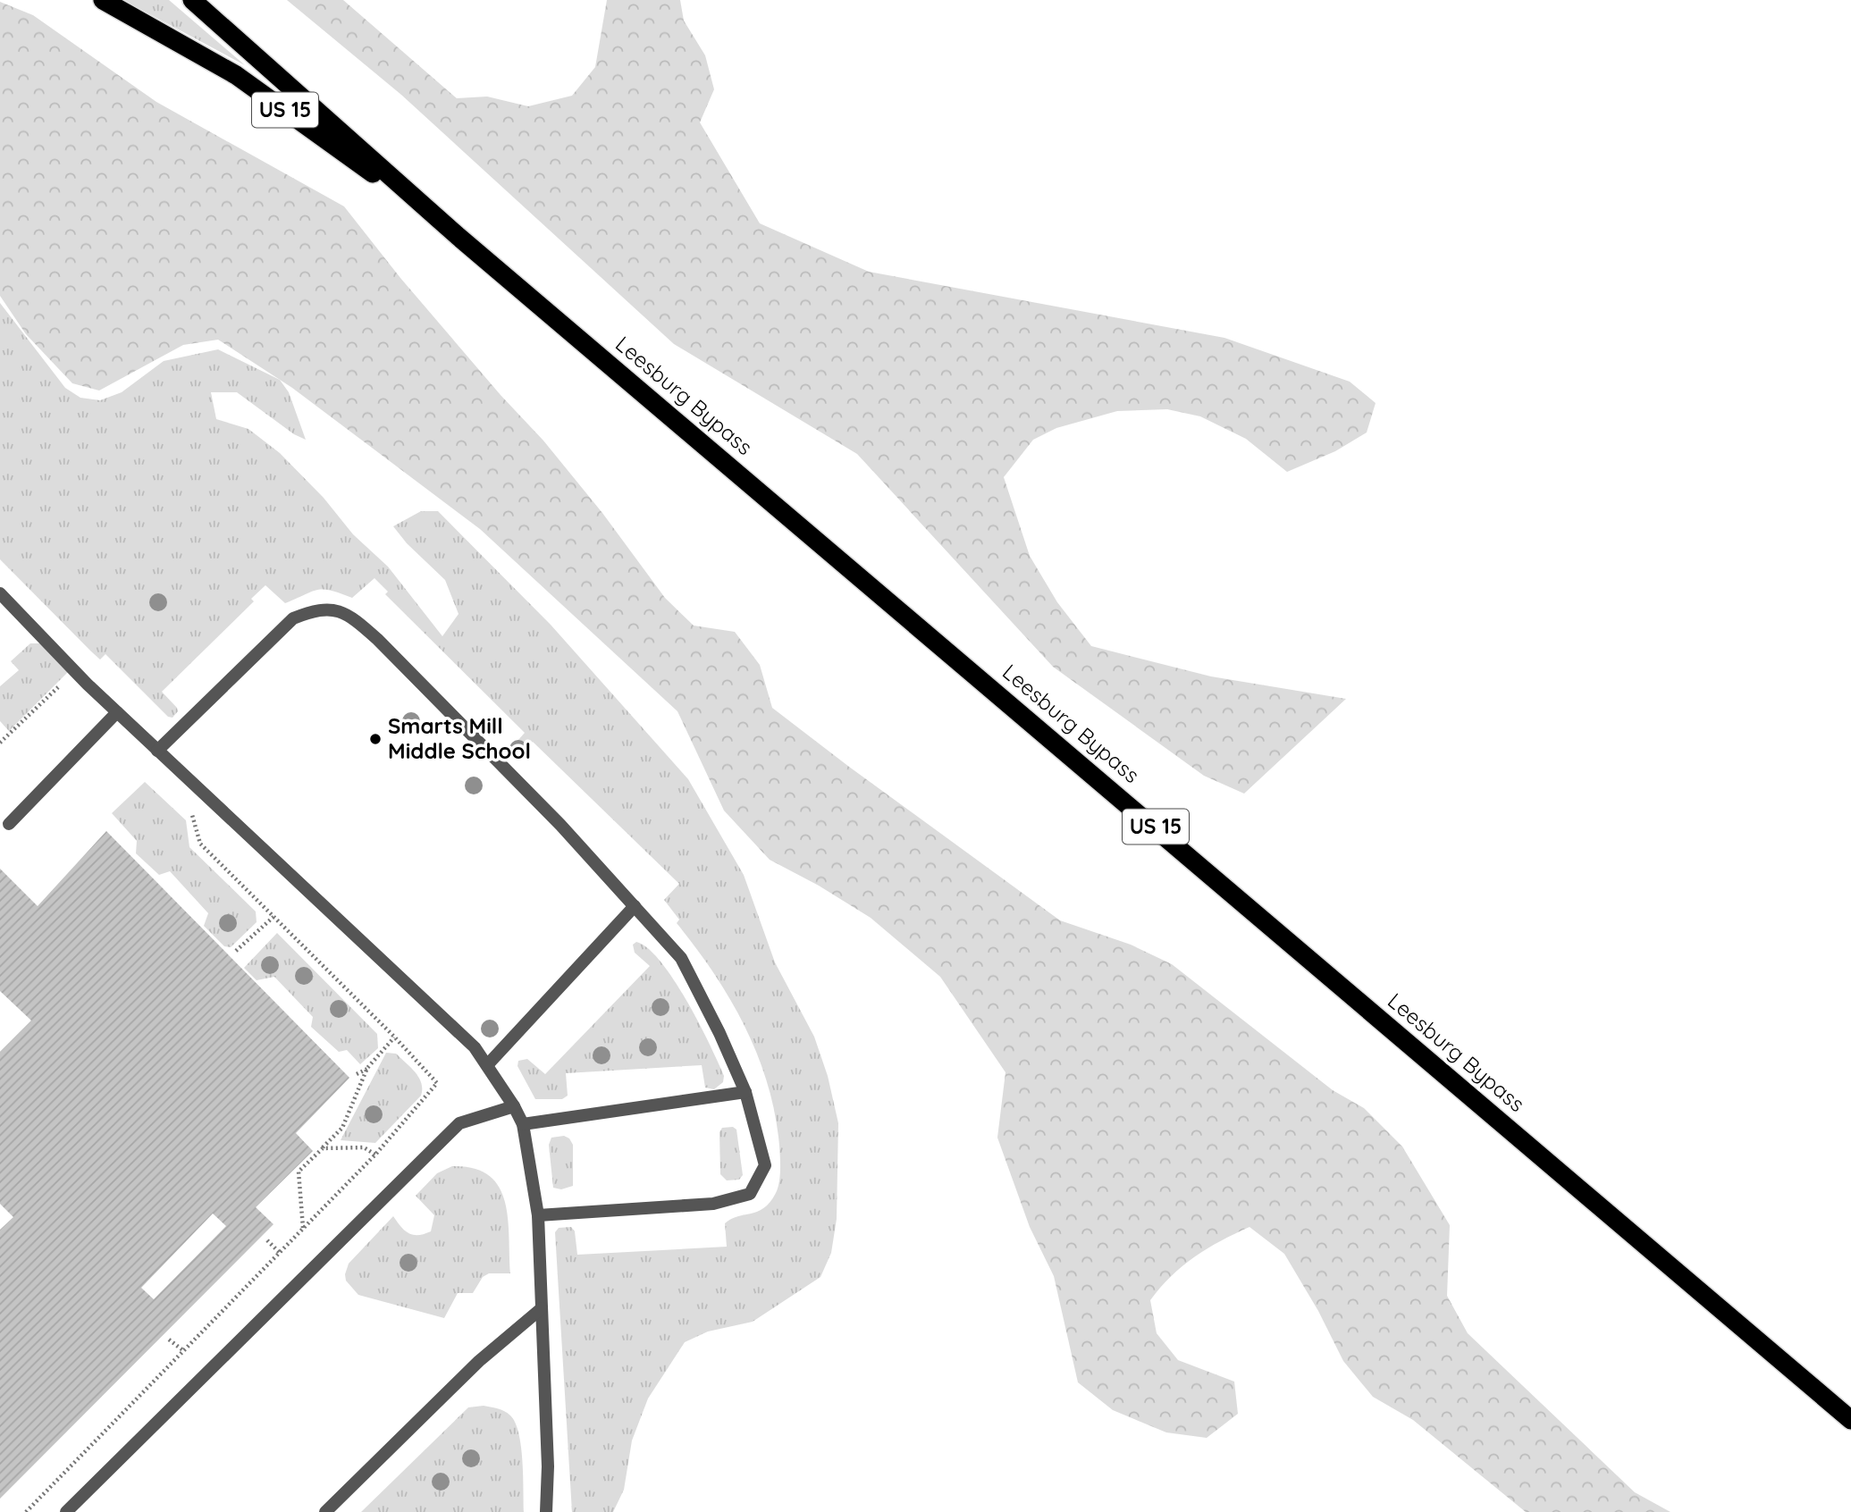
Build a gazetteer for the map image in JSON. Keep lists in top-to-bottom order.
{
  "streets": {
    "highway": ["US 15", "Leesburg Bypass"]
  },
  "places": ["Smarts Mill Middle School"]
}
